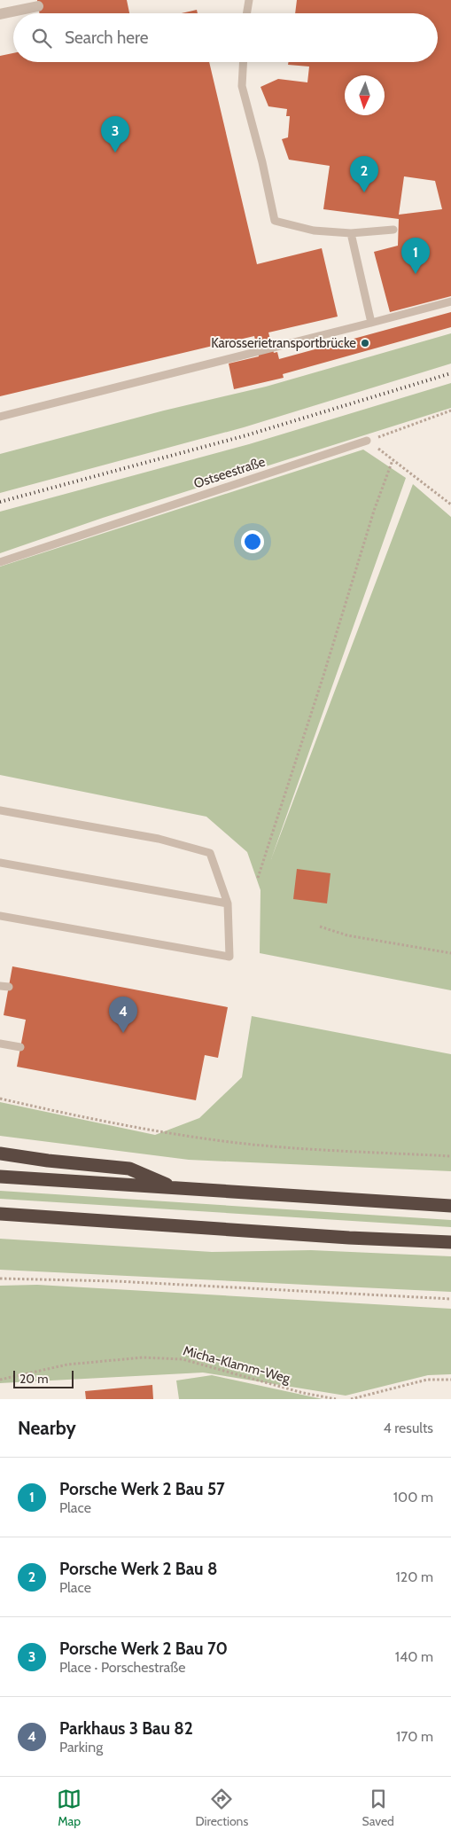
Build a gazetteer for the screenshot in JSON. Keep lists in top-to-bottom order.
{
  "streets": {
    "lane": ["Ostseestraße"],
    "path": ["Micha-Klamm-Weg"]
  },
  "places": ["Karosserietransportbrücke"],
  "scale_bar": "20 m",
  "north": "bottom",
  "page": {
    "search": "Search here",
    "pins": [
      "3",
      "2",
      "1",
      "4"
    ],
    "scale": "20 m",
    "heading": ["Nearby", "4 results"],
    "list": [
      {
        "mark": "1",
        "name": "Porsche Werk 2 Bau 57",
        "note": "Place",
        "value": "100 m"
      },
      {
        "mark": "2",
        "name": "Porsche Werk 2 Bau 8",
        "note": "Place",
        "value": "120 m"
      },
      {
        "mark": "3",
        "name": "Porsche Werk 2 Bau 70",
        "note": "Place · Porschestraße",
        "value": "140 m"
      },
      {
        "mark": "4",
        "name": "Parkhaus 3 Bau 82",
        "note": "Parking",
        "value": "170 m"
      }
    ],
    "nav": ["Map", "Directions", "Saved"]
  }
}
